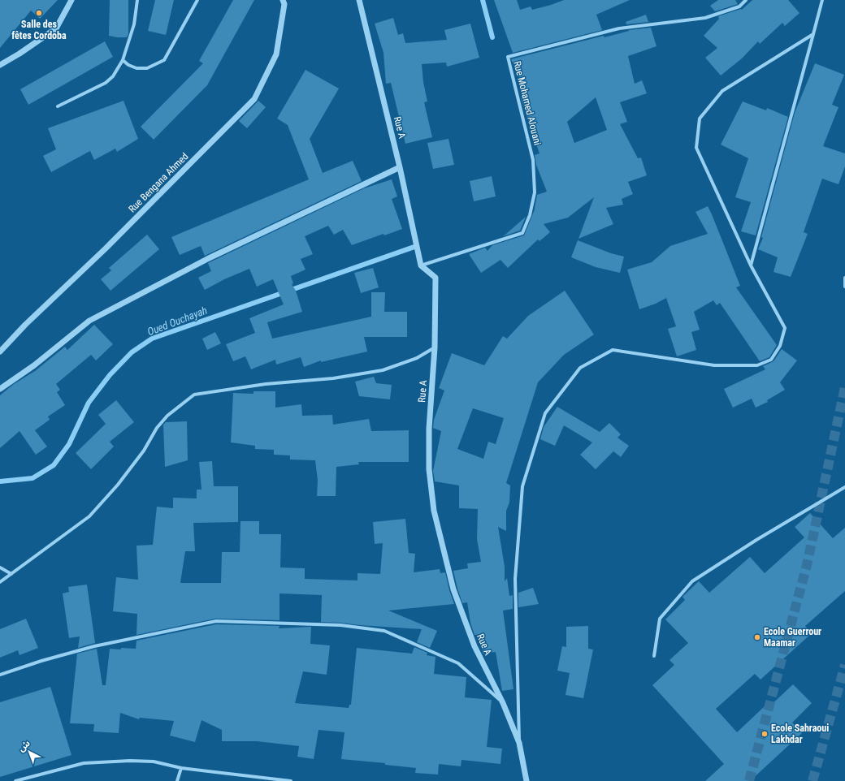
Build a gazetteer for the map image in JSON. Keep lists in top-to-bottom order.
{
  "streets": {
    "street": ["Rue Mohamed Alouani", "Rue A", "Rue Bengana Ahmed"]
  },
  "crossings": [
    ["Rue Mohamed Alouani", "Rue A"]
  ],
  "water": ["Oued Ouchayah"],
  "places": ["Salle des fêtes Cordoba", "Ecole Guerrour Maamar", "Ecole Sahraoui Lakhdar"],
  "north": "top left"
}
